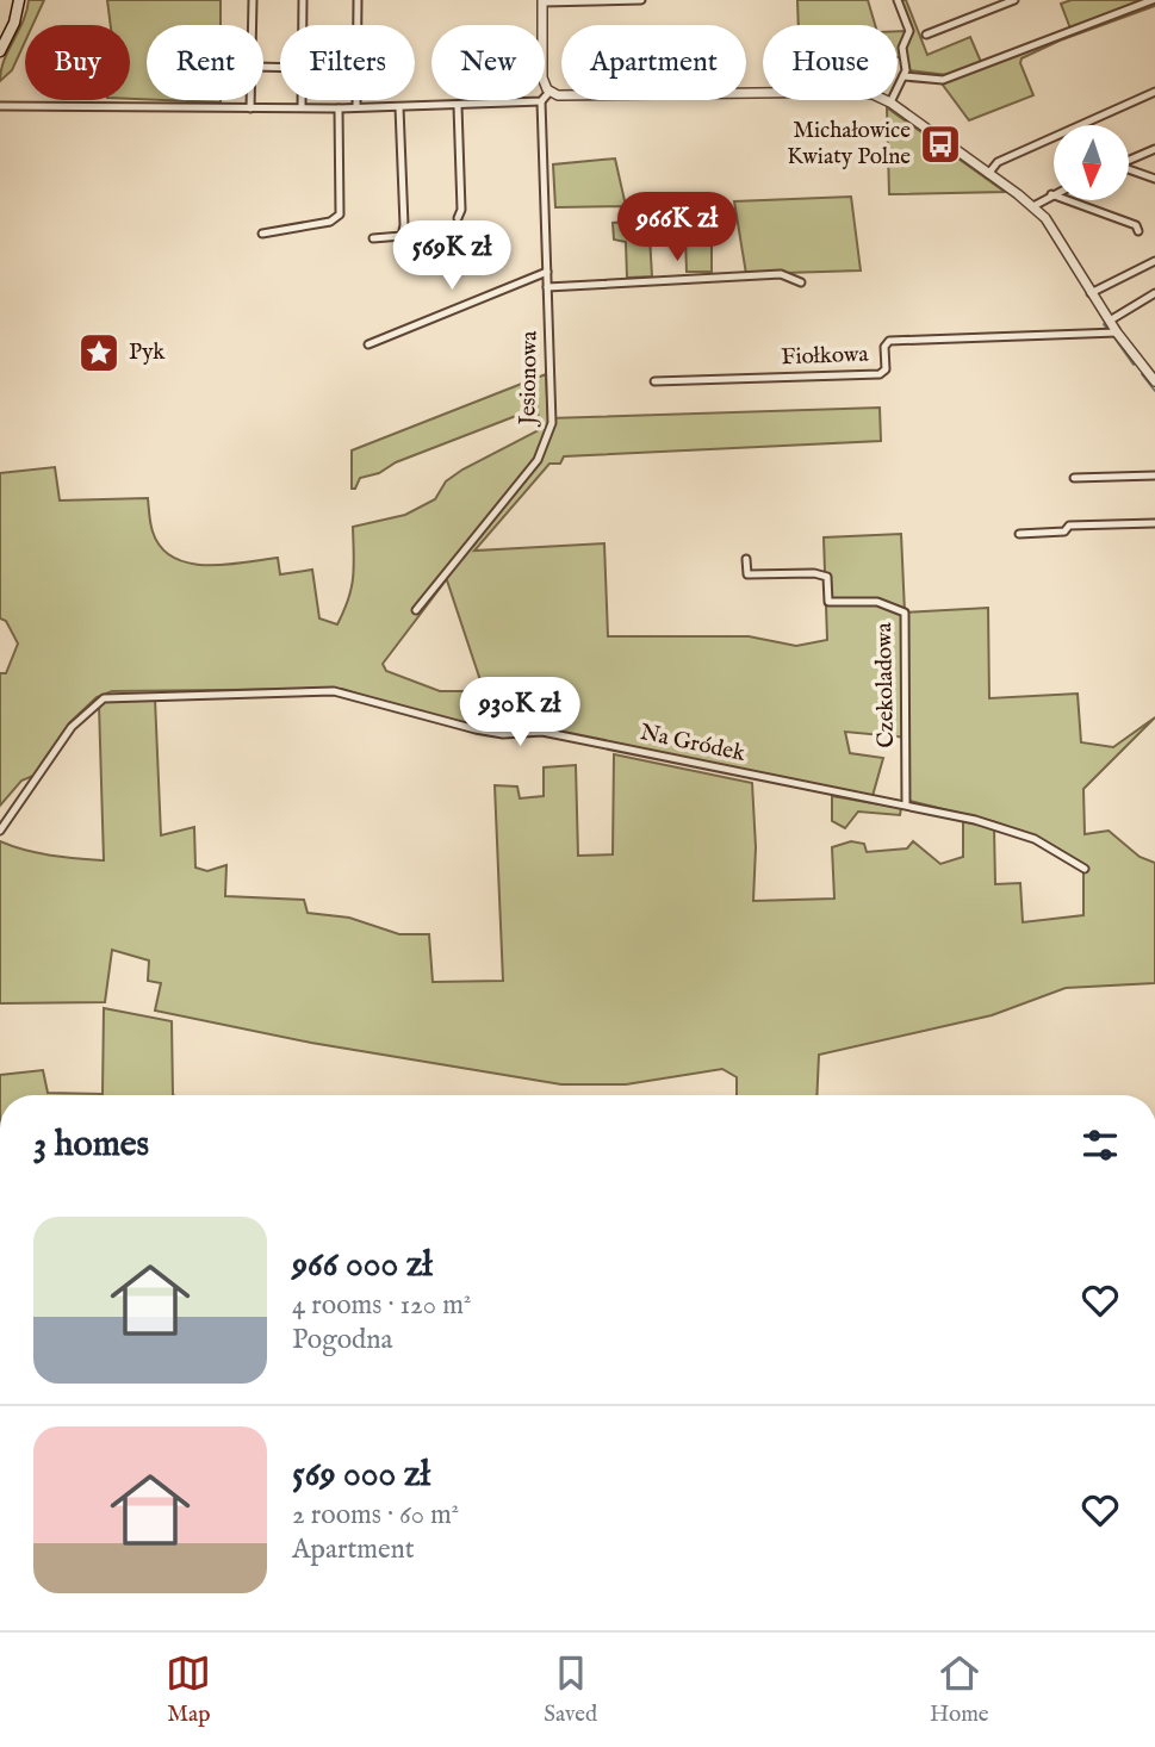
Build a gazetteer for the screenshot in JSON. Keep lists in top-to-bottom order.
{
  "streets": {
    "street": [
      "Fiołkowa",
      "Jesionowa",
      "Czekoladowa",
      "Na Gródek"
    ]
  },
  "crossings": [
    ["Czekoladowa", "Na Gródek"]
  ],
  "places": {
    "bus stop": ["Michałowice Kwiaty Polne"],
    "place": ["Pyk"]
  },
  "north": "bottom",
  "page": {
    "chip": [
      "Buy",
      "Rent",
      "Filters",
      "New",
      "Apartment",
      "House"
    ],
    "price": ["966K zł", "569K zł", "930K zł"],
    "heading": "3 homes",
    "list": [
      {
        "name": "966 000 zł",
        "note": "4 rooms · 120 m² · Pogodna"
      },
      {
        "name": "569 000 zł",
        "note": "2 rooms · 60 m² · Apartment"
      }
    ],
    "tabs": ["Map", "Saved", "Home"]
  }
}
